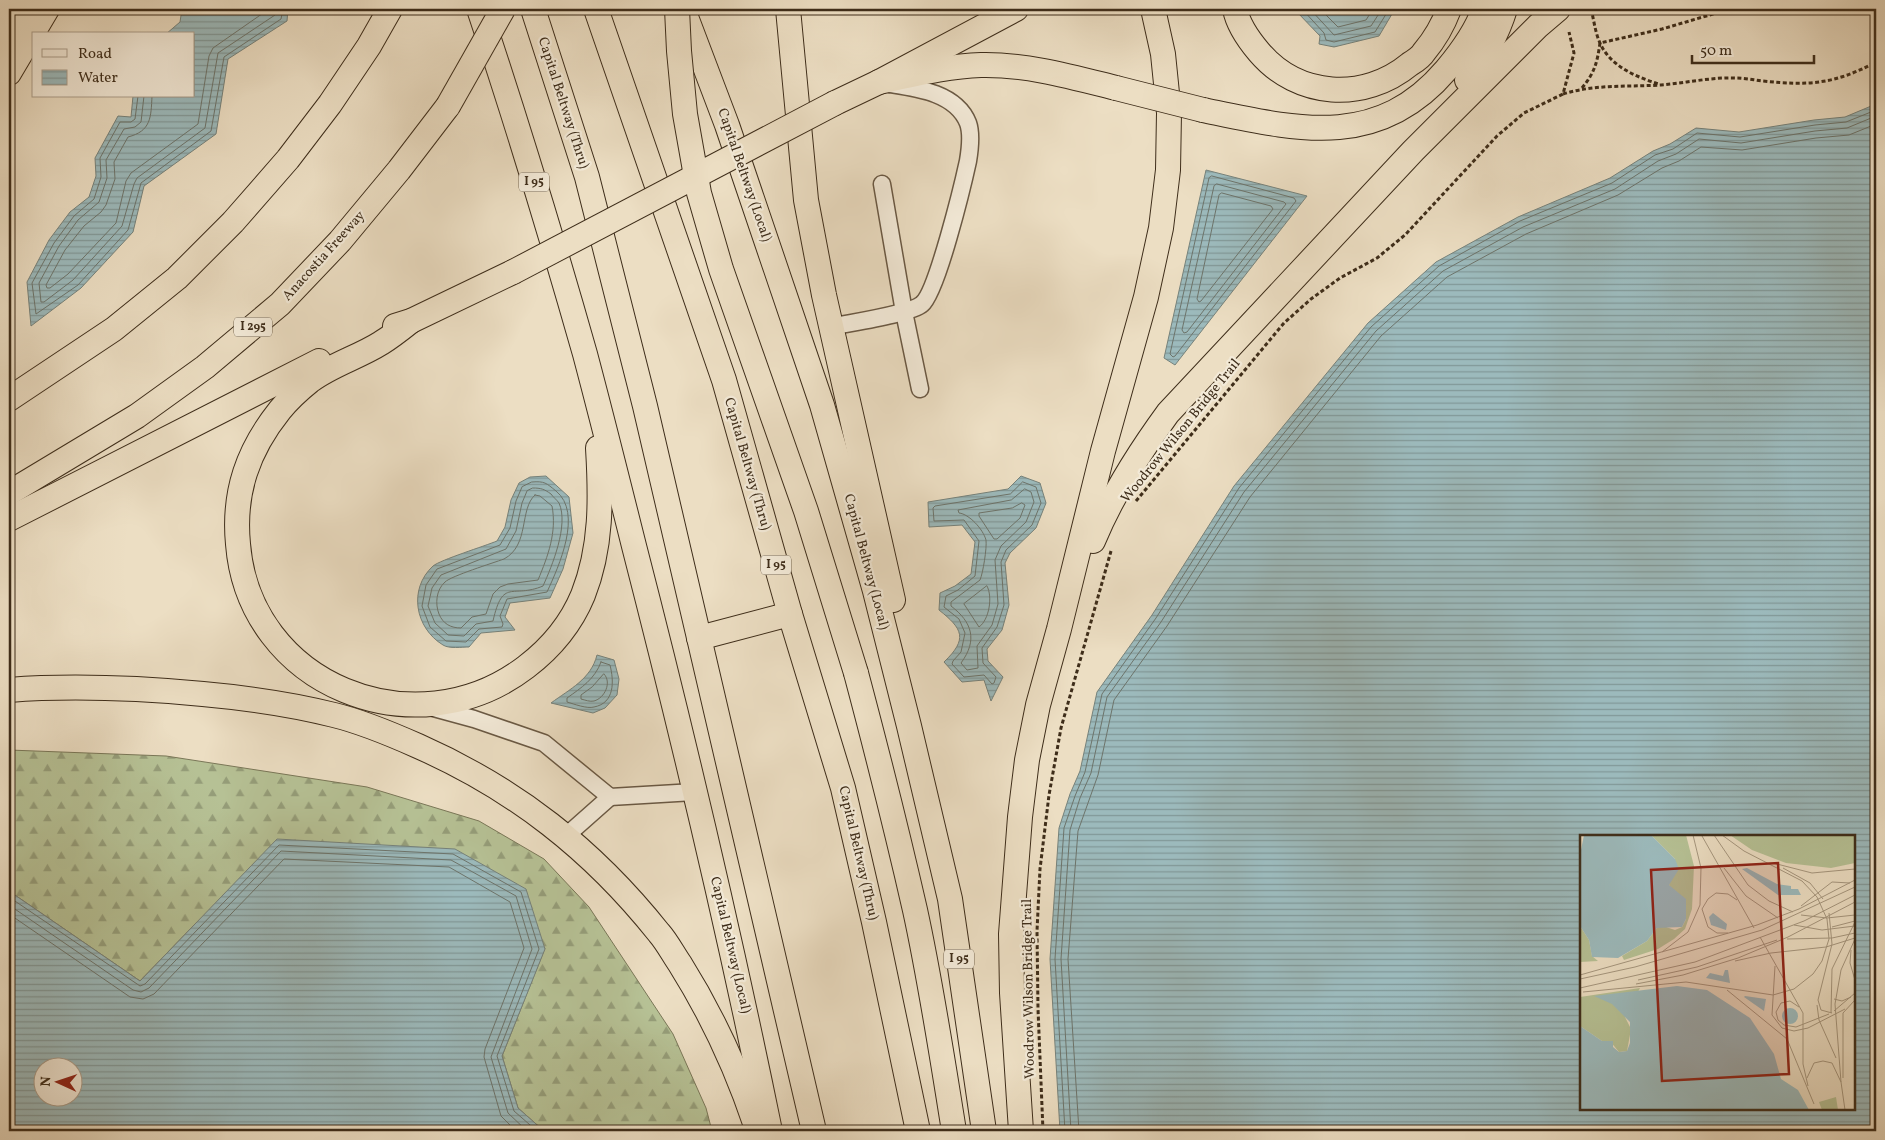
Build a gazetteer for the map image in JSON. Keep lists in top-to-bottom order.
{
  "streets": {
    "highway": [
      "Capital Beltway (Thru)",
      "Capital Beltway (Local)",
      "I 95",
      "Anacostia Freeway",
      "I 295"
    ],
    "path": ["Woodrow Wilson Bridge Trail"]
  },
  "legend": ["Road", "Water"],
  "scale_bar": "50 m",
  "north": "left"
}
